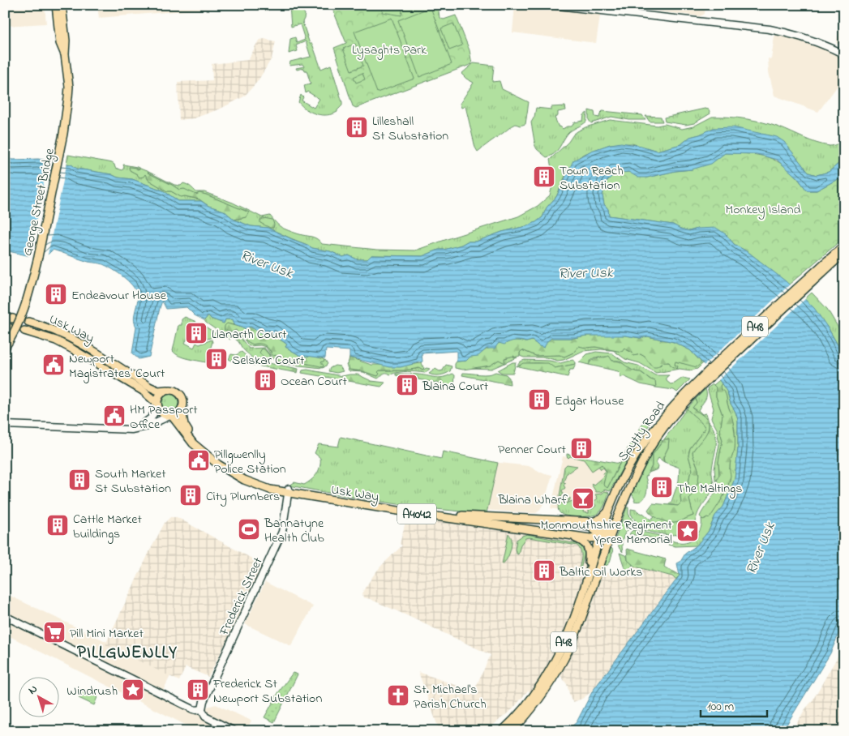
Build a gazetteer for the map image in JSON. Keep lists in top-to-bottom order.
{
  "streets": {
    "main road": [
      "George Street Bridge",
      "A48",
      "Usk Way",
      "Spytty Road",
      "A4042"
    ],
    "street": ["Frederick Street"]
  },
  "crossings": [
    ["A48", "Spytty Road"],
    ["Usk Way", "Spytty Road"],
    ["Usk Way", "A4042"],
    ["Usk Way", "Frederick Street"]
  ],
  "districts": ["PILLGWENLLY"],
  "water": ["River Usk"],
  "parks": ["Lysaghts Park", "Monkey Island"],
  "places": {
    "building": [
      "Lilleshall St Substation",
      "Town Reach Substation",
      "Endeavour House",
      "Llanarth Court",
      "Selskar Court",
      "Ocean Court",
      "Blaina Court",
      "Edgar House",
      "Penner Court",
      "South Market St Substation",
      "The Maltings",
      "City Plumbers",
      "Cattle Market buildings",
      "Baltic Oil Works",
      "Frederick St Newport Substation"
    ],
    "public building": ["Newport Magistrates' Court", "HM Passport Office", "Pillgwenlly Police Station"],
    "bar": ["Blaina Wharf"],
    "sports": ["Bannatyne Health Club"],
    "place": ["Monmouthshire Regiment Ypres Memorial", "Windrush"],
    "supermarket": ["Pill Mini Market"],
    "church": ["St. Michael's Parish Church"]
  },
  "scale_bar": "100 m",
  "north": "top left"
}
